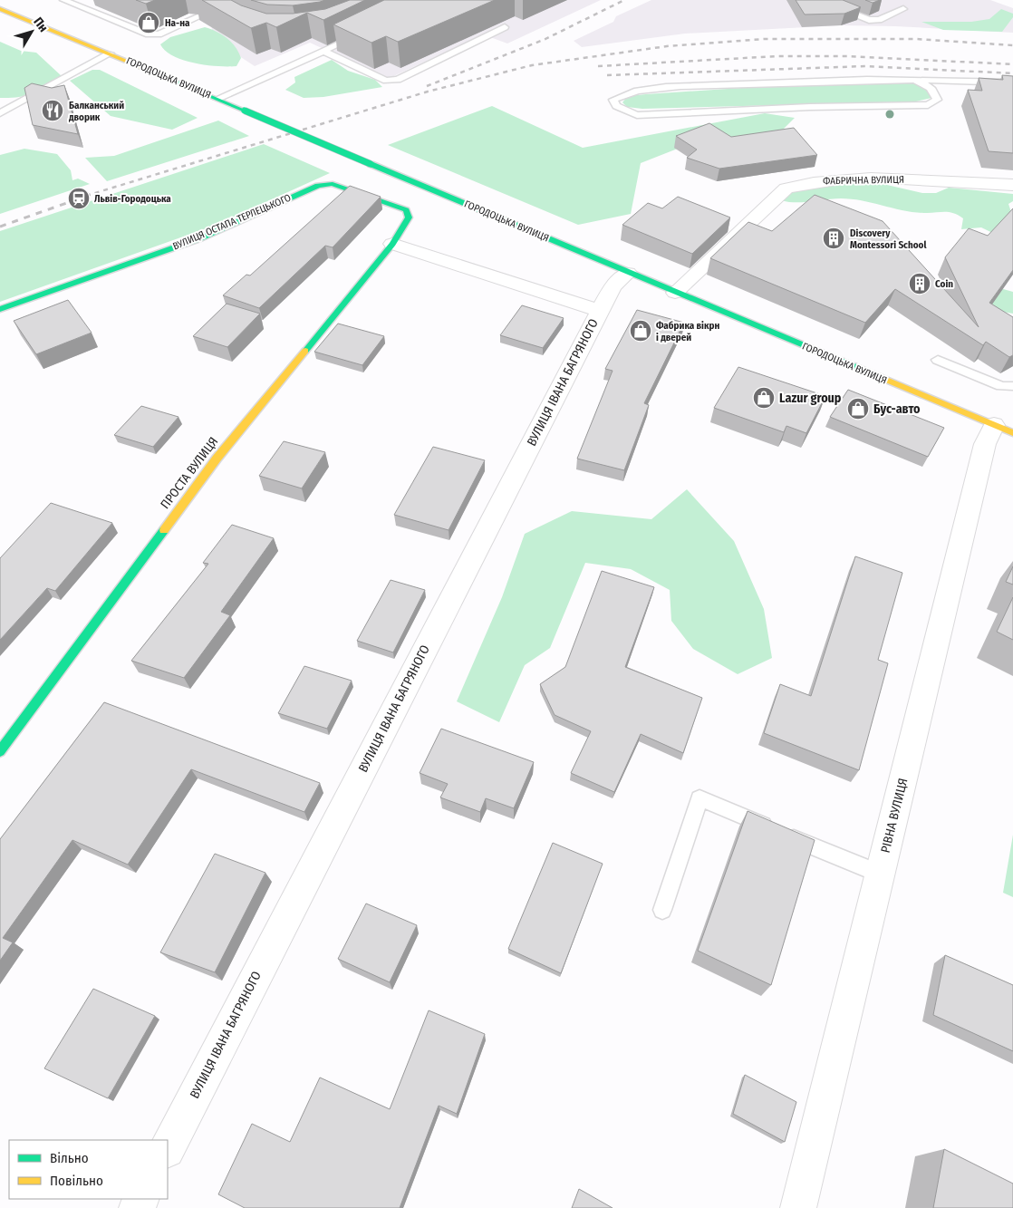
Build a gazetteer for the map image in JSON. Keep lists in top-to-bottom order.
{
  "streets": {
    "main road": ["ГОРОДОЦЬКА ВУЛИЦЯ", "ВУЛИЦЯ ОСТАПА ТЕРЛЕЦЬКОГО", "ПРОСТА ВУЛИЦЯ"],
    "street": ["ФАБРИЧНА ВУЛИЦЯ", "ВУЛИЦЯ ІВАНА БАГРЯНОГО", "РІВНА ВУЛИЦЯ"]
  },
  "crossings": [
    ["ГОРОДОЦЬКА ВУЛИЦЯ", "ФАБРИЧНА ВУЛИЦЯ"],
    ["ГОРОДОЦЬКА ВУЛИЦЯ", "ВУЛИЦЯ ІВАНА БАГРЯНОГО"],
    ["ГОРОДОЦЬКА ВУЛИЦЯ", "РІВНА ВУЛИЦЯ"],
    ["ВУЛИЦЯ ОСТАПА ТЕРЛЕЦЬКОГО", "ПРОСТА ВУЛИЦЯ"]
  ],
  "places": {
    "shop": [
      "На-на",
      "Фабрика вікрн і дверей",
      "Lazur group",
      "Бус-авто"
    ],
    "restaurant": ["Балканський дворик"],
    "station": ["Львів-Городоцька"],
    "building": ["Discovery Montessori School", "Coin"]
  },
  "legend": ["Вільно", "Повільно"],
  "north": "top right"
}
